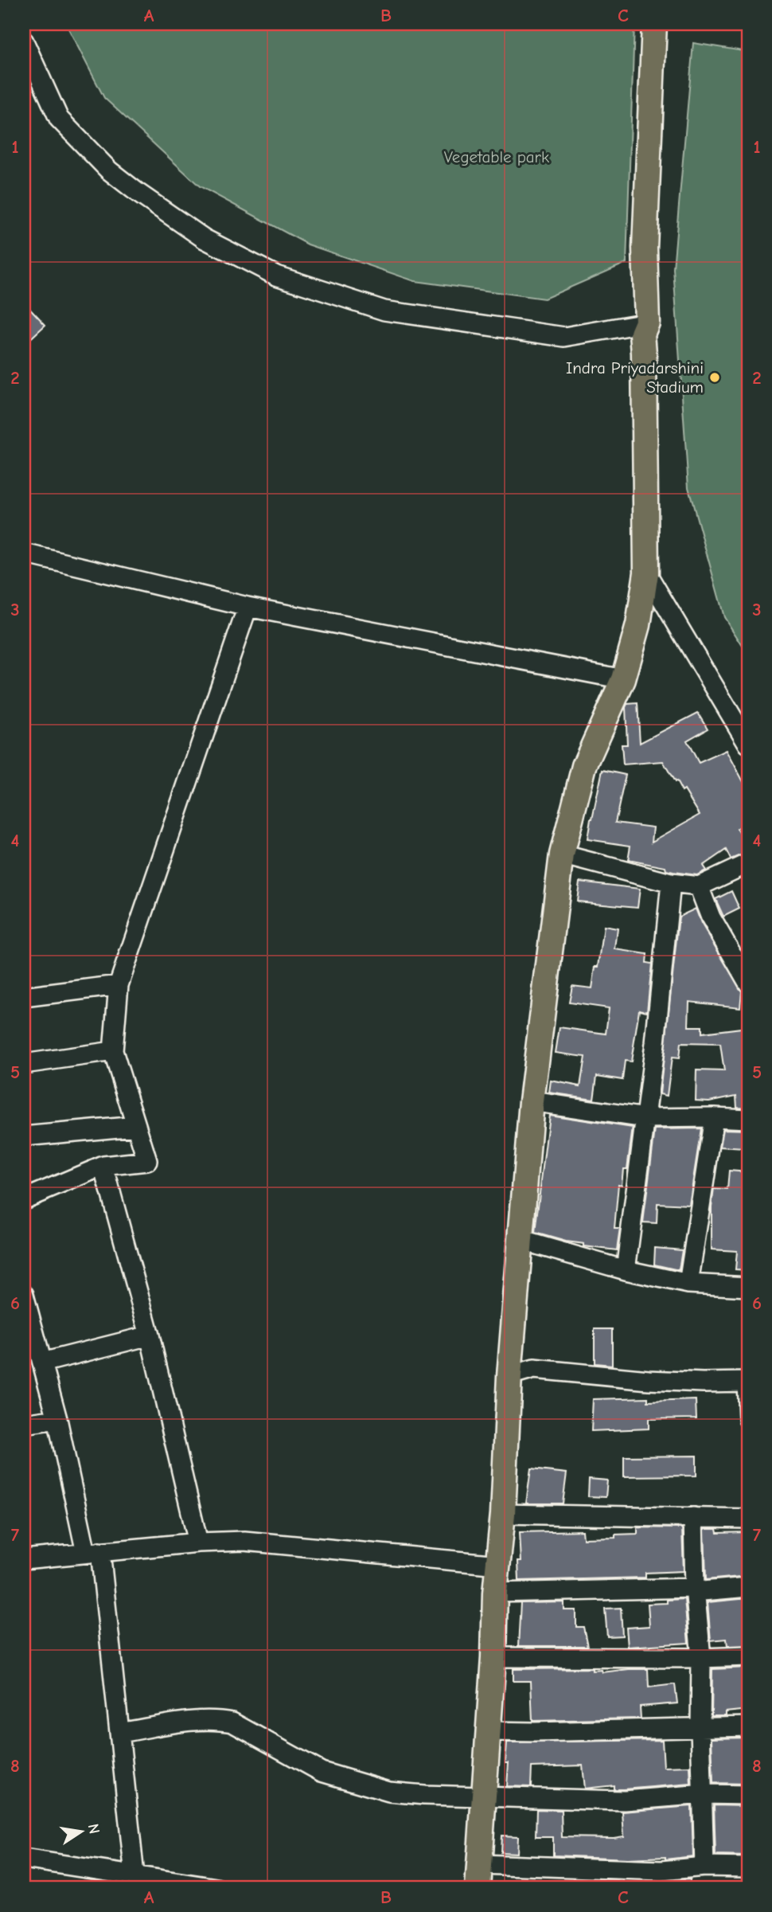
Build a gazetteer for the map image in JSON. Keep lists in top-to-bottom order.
{
  "parks": ["Vegetable park"],
  "places": ["Indra Priyadarshini Stadium"],
  "north": "right",
  "grid": {
    "columns": ["A", "B", "C"],
    "rows": [
      "1",
      "2",
      "3",
      "4",
      "5",
      "6",
      "7",
      "8"
    ]
  }
}
